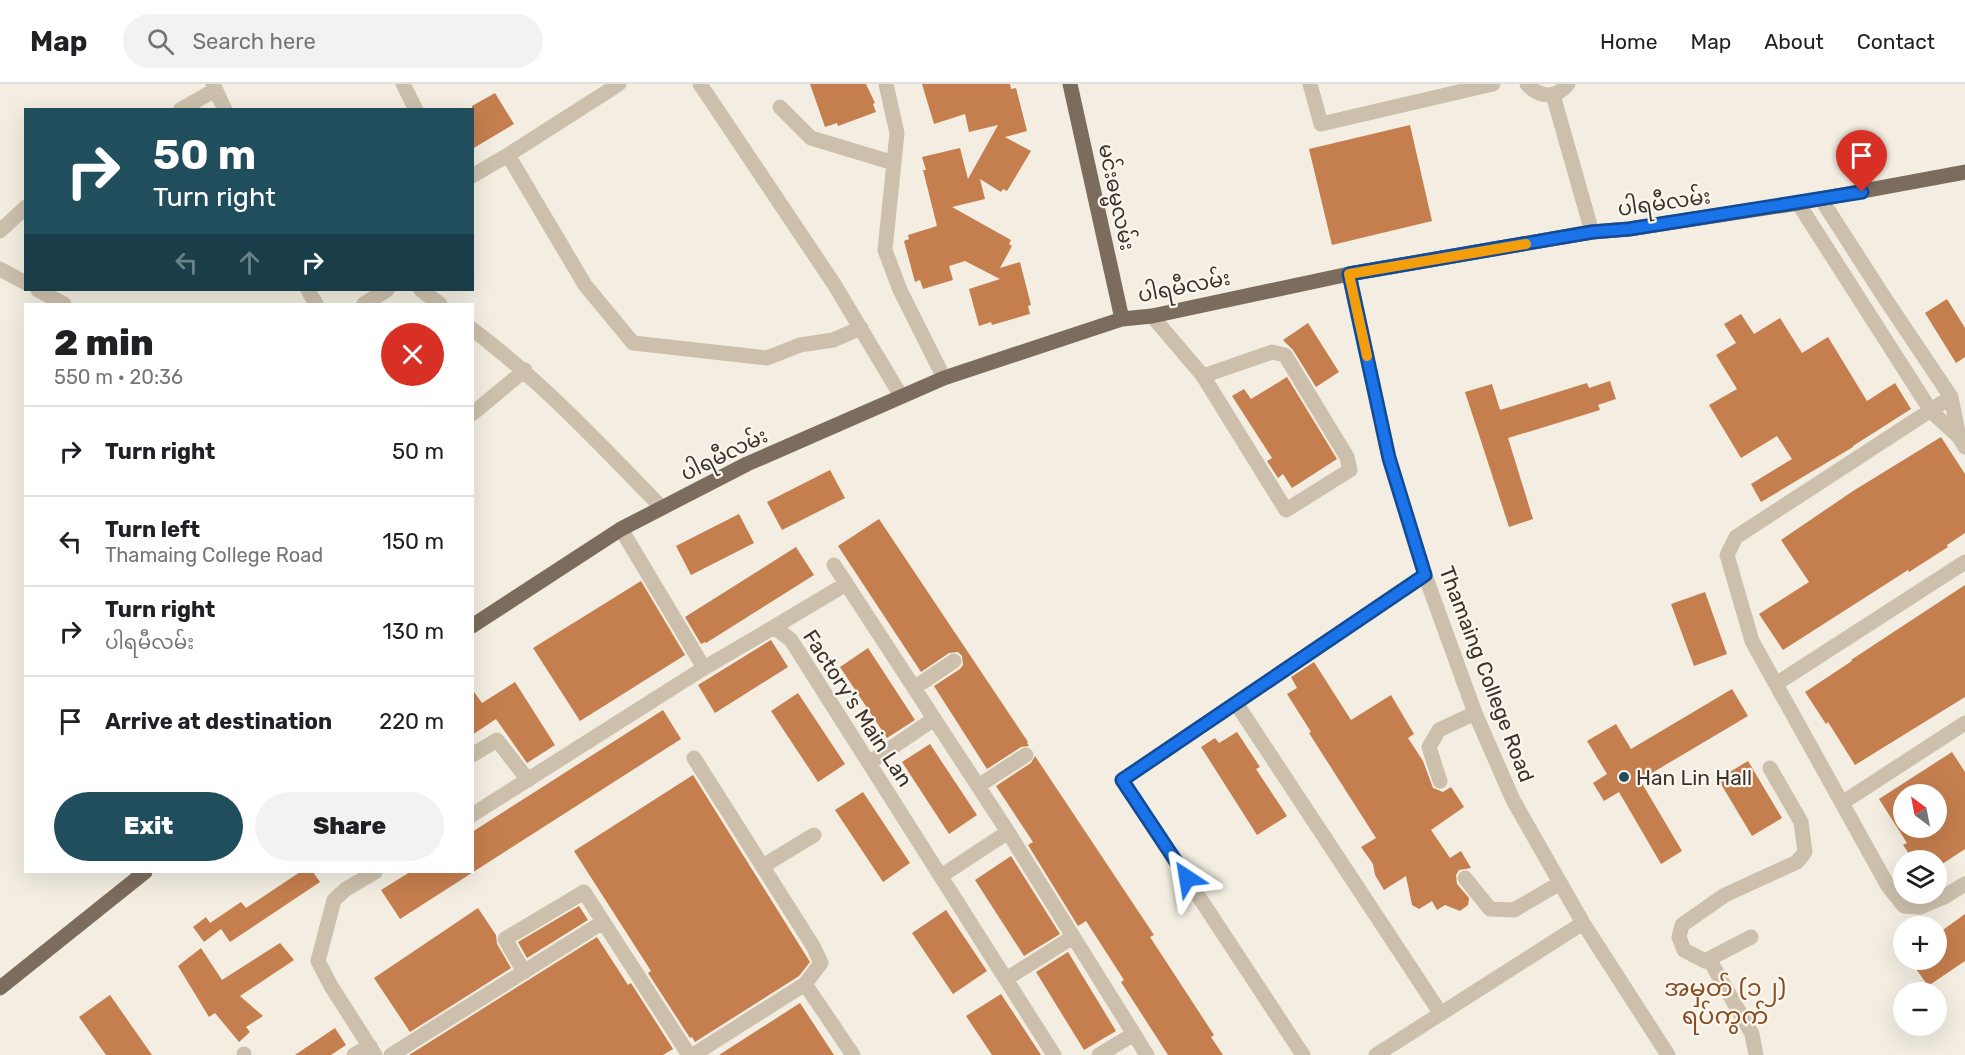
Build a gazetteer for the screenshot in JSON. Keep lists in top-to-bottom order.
{
  "streets": {
    "main road": ["မင်းဓမ္မလမ်း", "ပါရမီလမ်း"],
    "street": ["Thamaing College Road", "Factory's Main Lan"]
  },
  "crossings": [
    ["မင်းဓမ္မလမ်း", "ပါရမီလမ်း"],
    ["ပါရမီလမ်း", "Thamaing College Road"]
  ],
  "districts": ["အမှတ် (၁၂) ရပ်ကွက်"],
  "places": ["Han Lin Hall"],
  "north": "top left",
  "page": {
    "header": "Map",
    "search": "Search here",
    "nav": [
      "Home",
      "Map",
      "About",
      "Contact"
    ],
    "turn": ["50 m", "Turn right"],
    "heading": ["2 min", "550 m · 20:36"],
    "list": [
      {
        "name": "Turn right",
        "value": "50 m"
      },
      {
        "name": "Turn left",
        "note": "Thamaing College Road",
        "value": "150 m"
      },
      {
        "name": "Turn right",
        "note": "ပါရမီလမ်း",
        "value": "130 m"
      },
      {
        "name": "Arrive at destination",
        "value": "220 m"
      }
    ],
    "buttons": ["Exit", "Share"],
    "map_buttons": ["+", "−"]
  }
}
